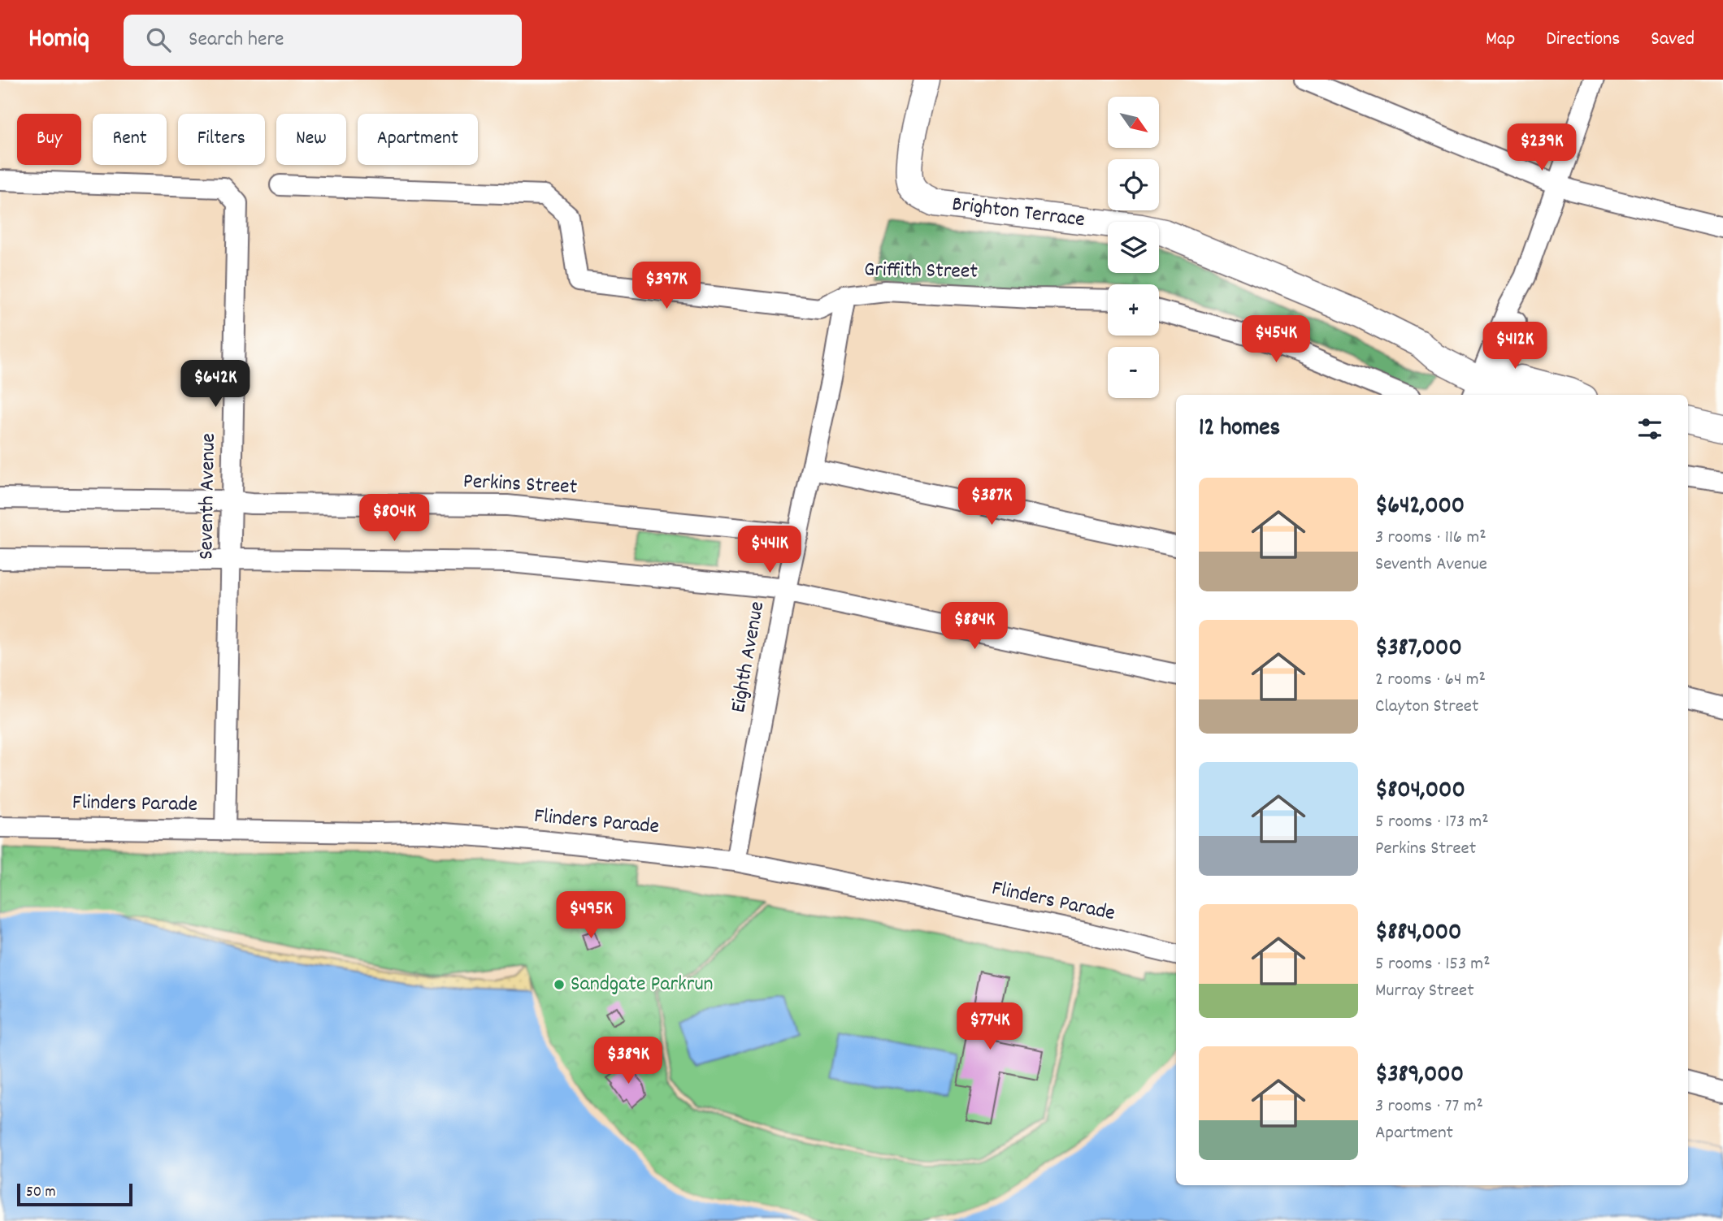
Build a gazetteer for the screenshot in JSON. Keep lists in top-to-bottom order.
{
  "streets": {
    "main road": ["Brighton Terrace"],
    "street": [
      "Griffith Street",
      "Perkins Street",
      "Seventh Avenue",
      "Eighth Avenue",
      "Flinders Parade"
    ]
  },
  "crossings": [
    ["Griffith Street", "Eighth Avenue"],
    ["Perkins Street", "Seventh Avenue"],
    ["Perkins Street", "Eighth Avenue"],
    ["Seventh Avenue", "Flinders Parade"],
    ["Eighth Avenue", "Flinders Parade"]
  ],
  "places": ["Sandgate Parkrun"],
  "scale_bar": "50 m",
  "north": "bottom right",
  "page": {
    "header": "Homiq",
    "search": "Search here",
    "nav": ["Map", "Directions", "Saved"],
    "map_buttons": ["+", "−"],
    "chip": [
      "Buy",
      "Rent",
      "Filters",
      "New",
      "Apartment"
    ],
    "price": [
      "$239K",
      "$397K",
      "$454K",
      "$412K",
      "$642K",
      "$387K",
      "$804K",
      "$441K",
      "$884K",
      "$495K",
      "$774K",
      "$389K"
    ],
    "heading": "12 homes",
    "list": [
      {
        "name": "$642,000",
        "note": "3 rooms · 116 m² · Seventh Avenue"
      },
      {
        "name": "$387,000",
        "note": "2 rooms · 64 m² · Clayton Street"
      },
      {
        "name": "$804,000",
        "note": "5 rooms · 173 m² · Perkins Street"
      },
      {
        "name": "$884,000",
        "note": "5 rooms · 153 m² · Murray Street"
      },
      {
        "name": "$389,000",
        "note": "3 rooms · 77 m² · Apartment"
      }
    ],
    "scale": "50 m"
  }
}
